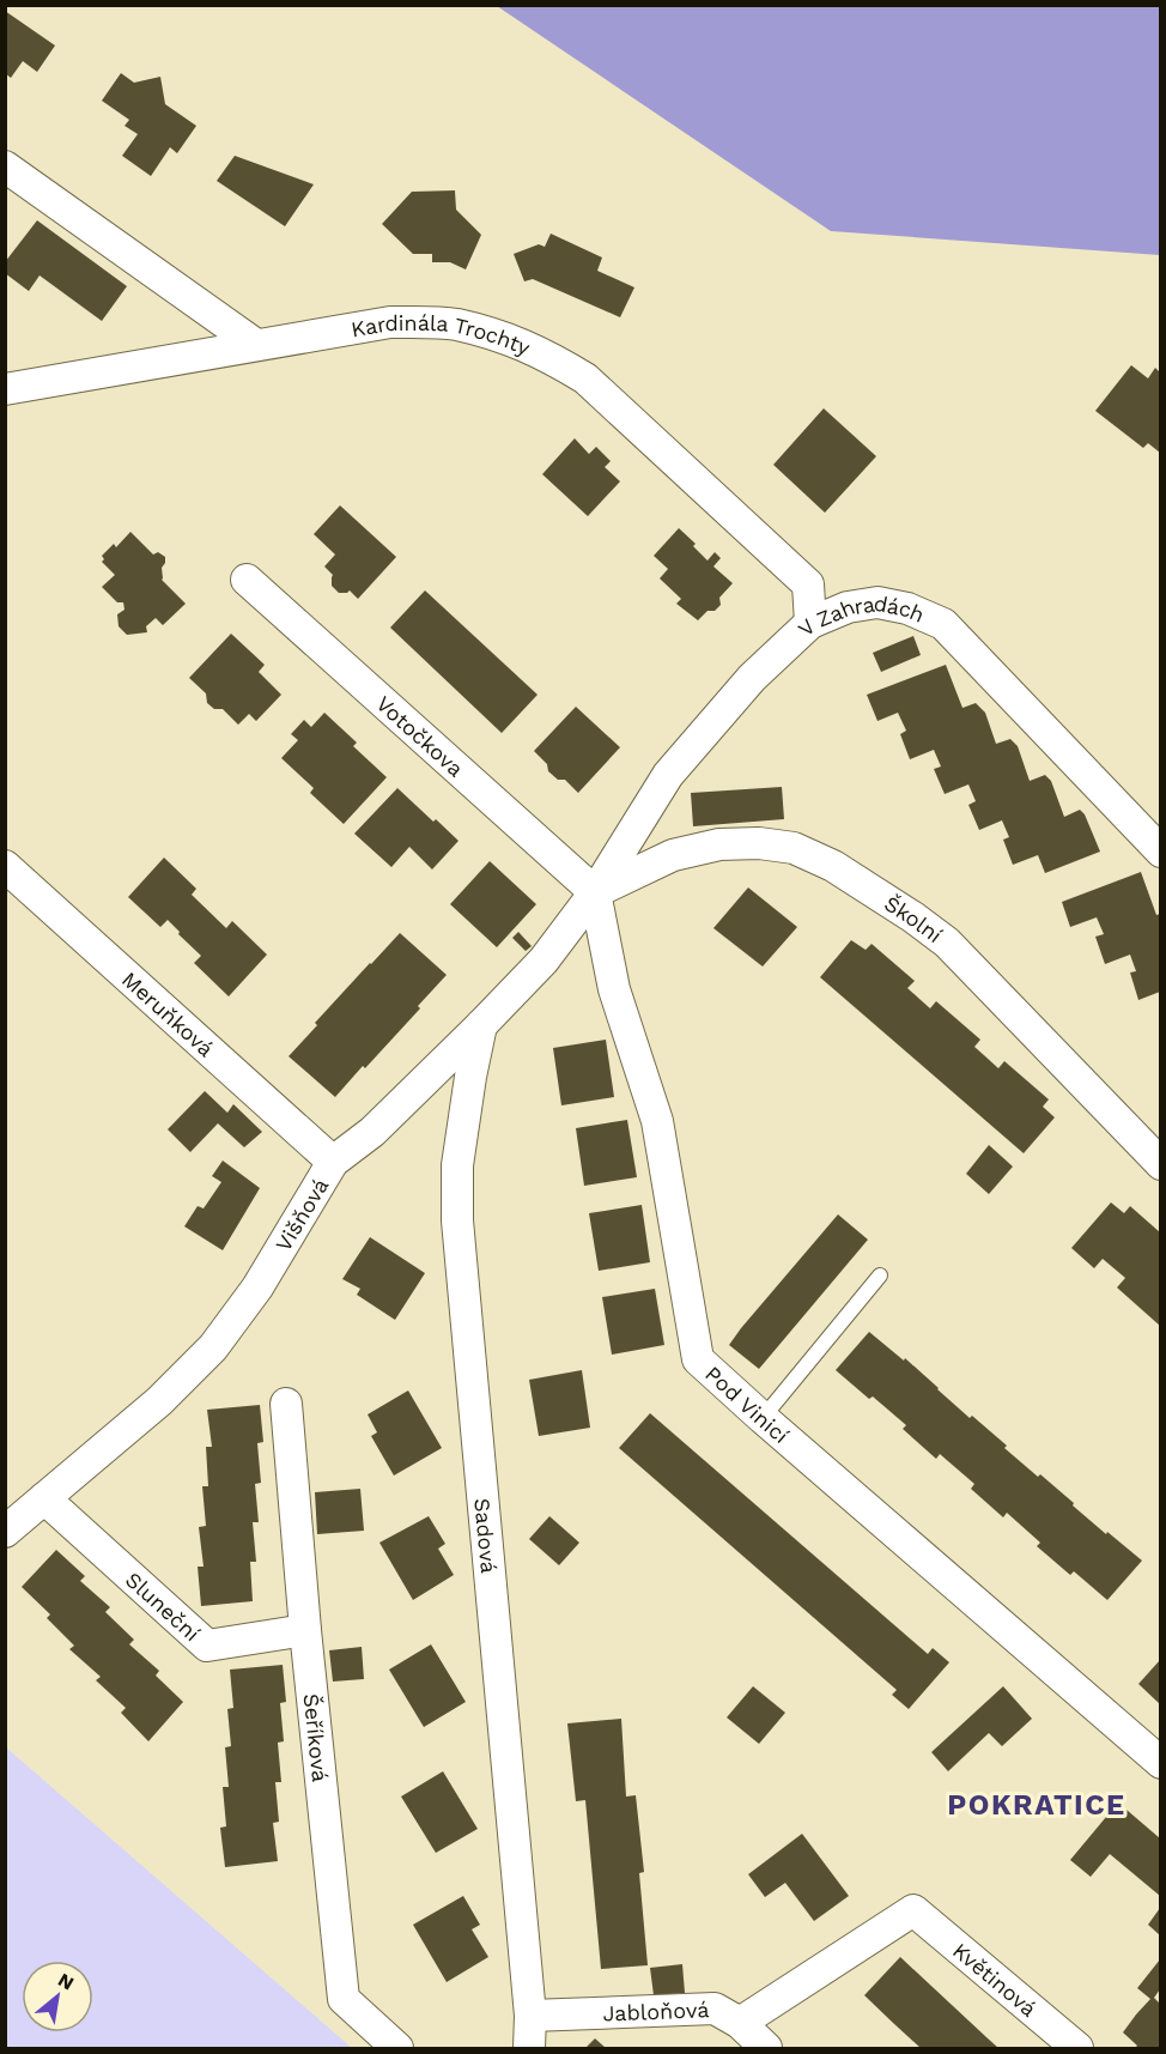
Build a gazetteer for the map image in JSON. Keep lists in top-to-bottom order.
{
  "streets": {
    "street": [
      "Kardinála Trochty",
      "V Zahradách",
      "Votočkova",
      "Školní",
      "Meruňková",
      "Višňová",
      "Pod Vinicí",
      "Sadová",
      "Sluneční",
      "Šeříková",
      "Květinová",
      "Jabloňová"
    ]
  },
  "crossings": [
    ["Kardinála Trochty", "V Zahradách"],
    ["V Zahradách", "Votočkova"],
    ["V Zahradách", "Školní"],
    ["V Zahradách", "Višňová"],
    ["V Zahradách", "Pod Vinicí"],
    ["Votočkova", "Školní"],
    ["Votočkova", "Višňová"],
    ["Votočkova", "Pod Vinicí"],
    ["Školní", "Višňová"],
    ["Školní", "Pod Vinicí"],
    ["Meruňková", "Višňová"],
    ["Višňová", "Pod Vinicí"],
    ["Višňová", "Sadová"],
    ["Višňová", "Sluneční"],
    ["Sadová", "Jabloňová"],
    ["Sluneční", "Šeříková"],
    ["Květinová", "Jabloňová"]
  ],
  "districts": ["POKRATICE"],
  "north": "top right"
}
